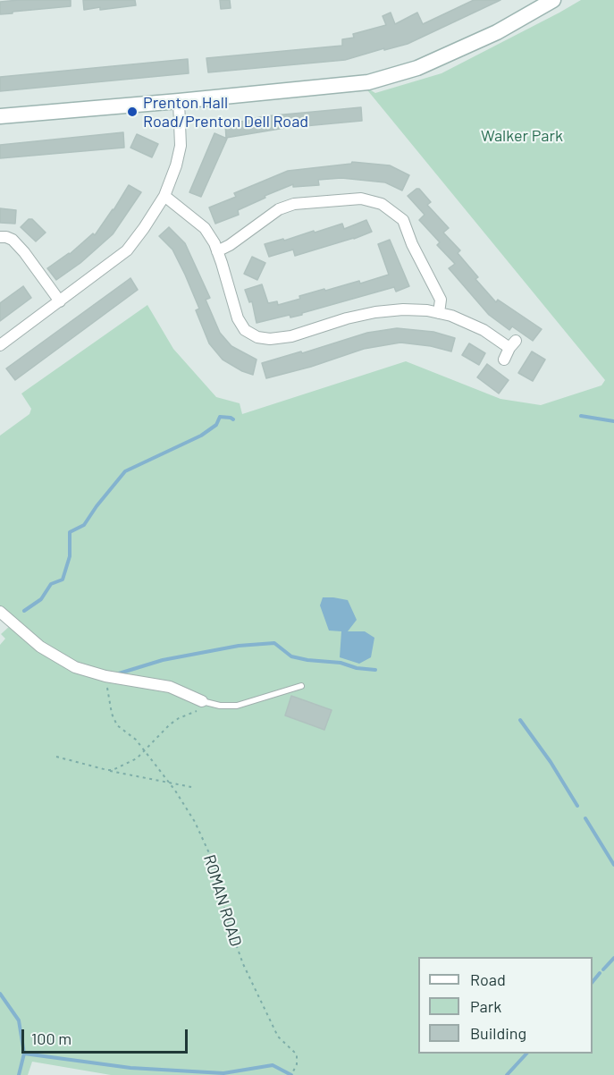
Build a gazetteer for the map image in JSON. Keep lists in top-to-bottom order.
{
  "streets": {
    "path": ["ROMAN ROAD"]
  },
  "parks": ["Walker Park"],
  "places": ["Prenton Hall Road/Prenton Dell Road"],
  "legend": ["Road", "Park", "Building"],
  "scale_bar": "100 m"
}
